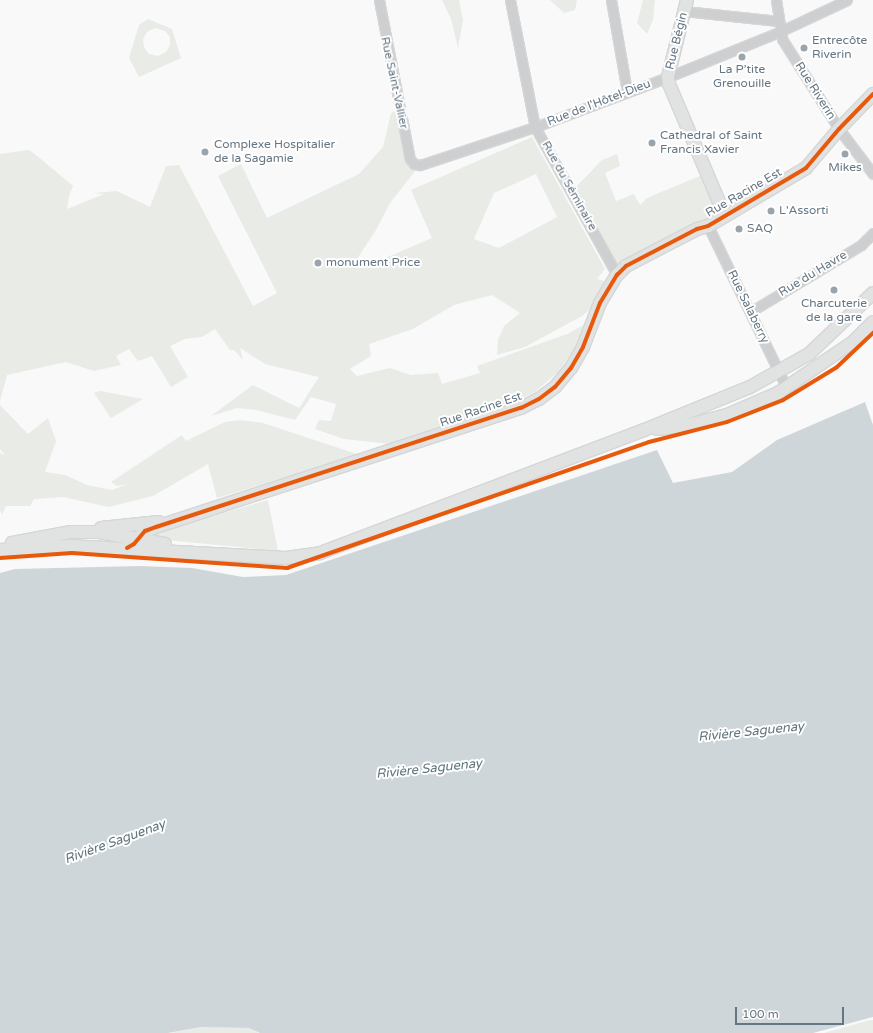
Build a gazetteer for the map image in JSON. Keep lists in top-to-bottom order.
{
  "streets": {
    "main road": ["Rue Bégin", "Rue Racine Est"],
    "street": [
      "Rue Saint-Vallier",
      "Rue Riverin",
      "Rue de l'Hôtel-Dieu",
      "Rue du Séminaire",
      "Rue du Havre",
      "Rue Salaberry"
    ]
  },
  "crossings": [
    ["Rue Bégin", "Rue de l'Hôtel-Dieu"],
    ["Rue Bégin", "Rue Racine Est"],
    ["Rue Saint-Vallier", "Rue de l'Hôtel-Dieu"],
    ["Rue Riverin", "Rue de l'Hôtel-Dieu"],
    ["Rue Riverin", "Rue Racine Est"],
    ["Rue de l'Hôtel-Dieu", "Rue du Séminaire"],
    ["Rue du Séminaire", "Rue Racine Est"],
    ["Rue Racine Est", "Rue Salaberry"],
    ["Rue du Havre", "Rue Salaberry"]
  ],
  "water": ["Rivière Saguenay"],
  "places": [
    "Entrecôte Riverin",
    "La P’tite Grenouille",
    "Cathedral of Saint Francis Xavier",
    "Complexe Hospitalier de la Sagamie",
    "Mikes",
    "L'Assorti",
    "SAQ",
    "monument Price",
    "Charcuterie de la gare"
  ],
  "scale_bar": "100 m"
}
